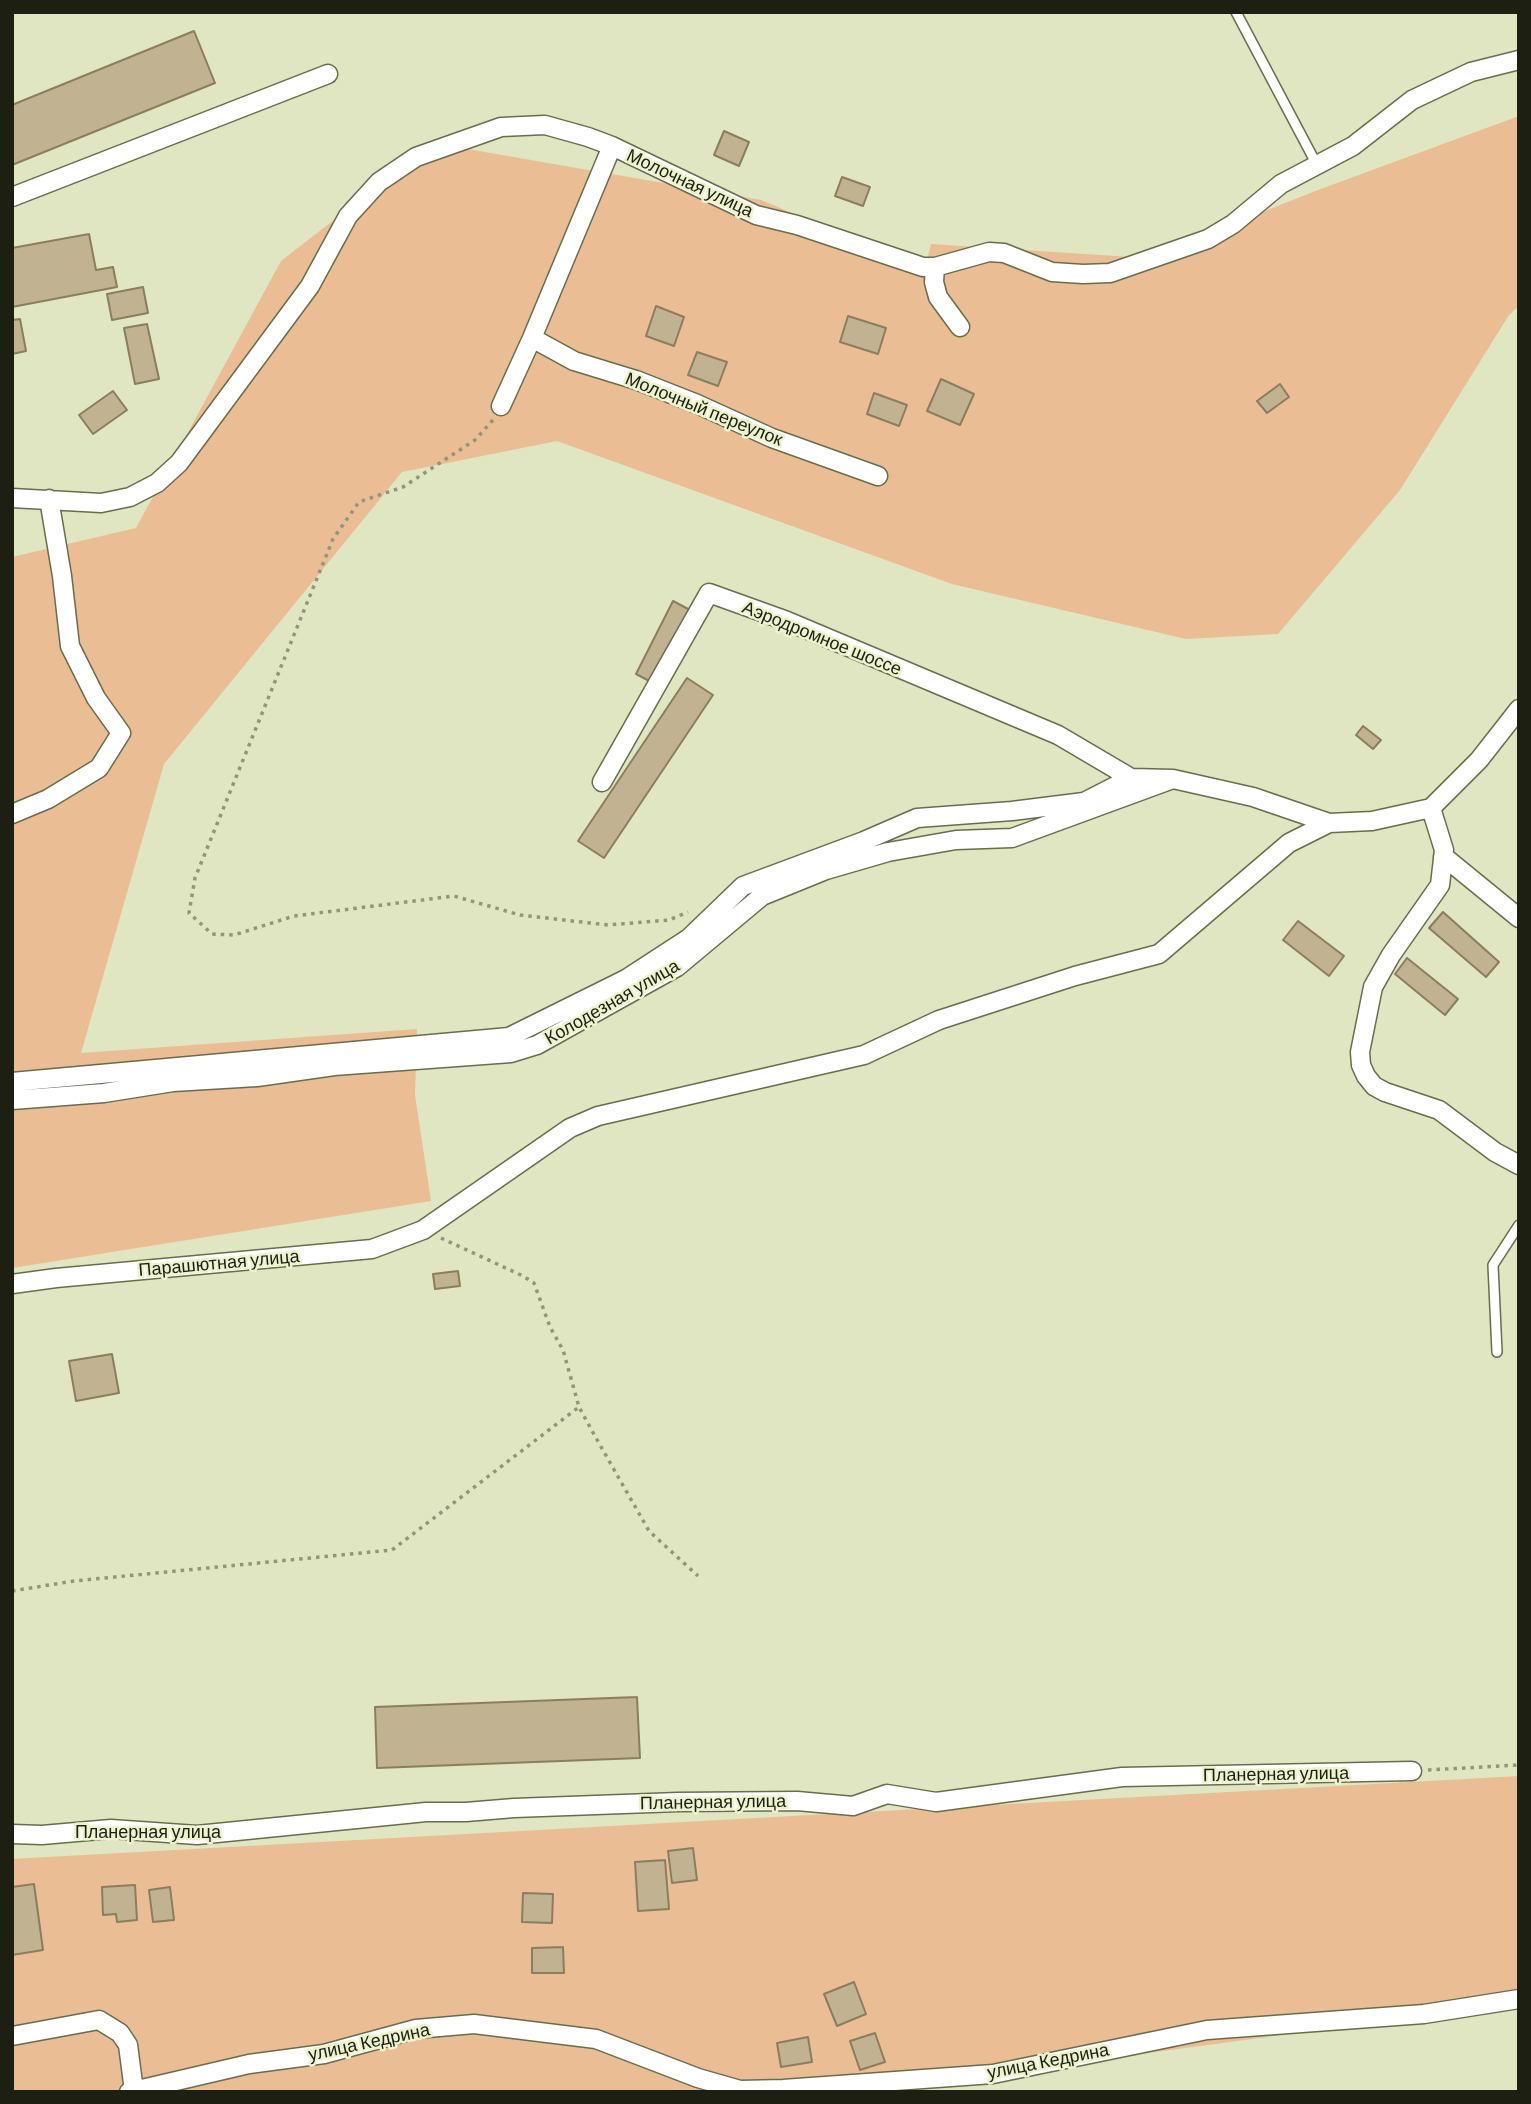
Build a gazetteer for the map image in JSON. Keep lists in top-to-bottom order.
{
  "streets": {
    "street": [
      "Молочная улица",
      "Молочный переулок",
      "Аэродромное шоссе",
      "Колодезная улица",
      "Парашютная улица",
      "Планерная улица",
      "улица Кедрина"
    ]
  },
  "crossings": [
    ["Аэродромное шоссе", "Колодезная улица"],
    ["Аэродромное шоссе", "Парашютная улица"]
  ]
}
